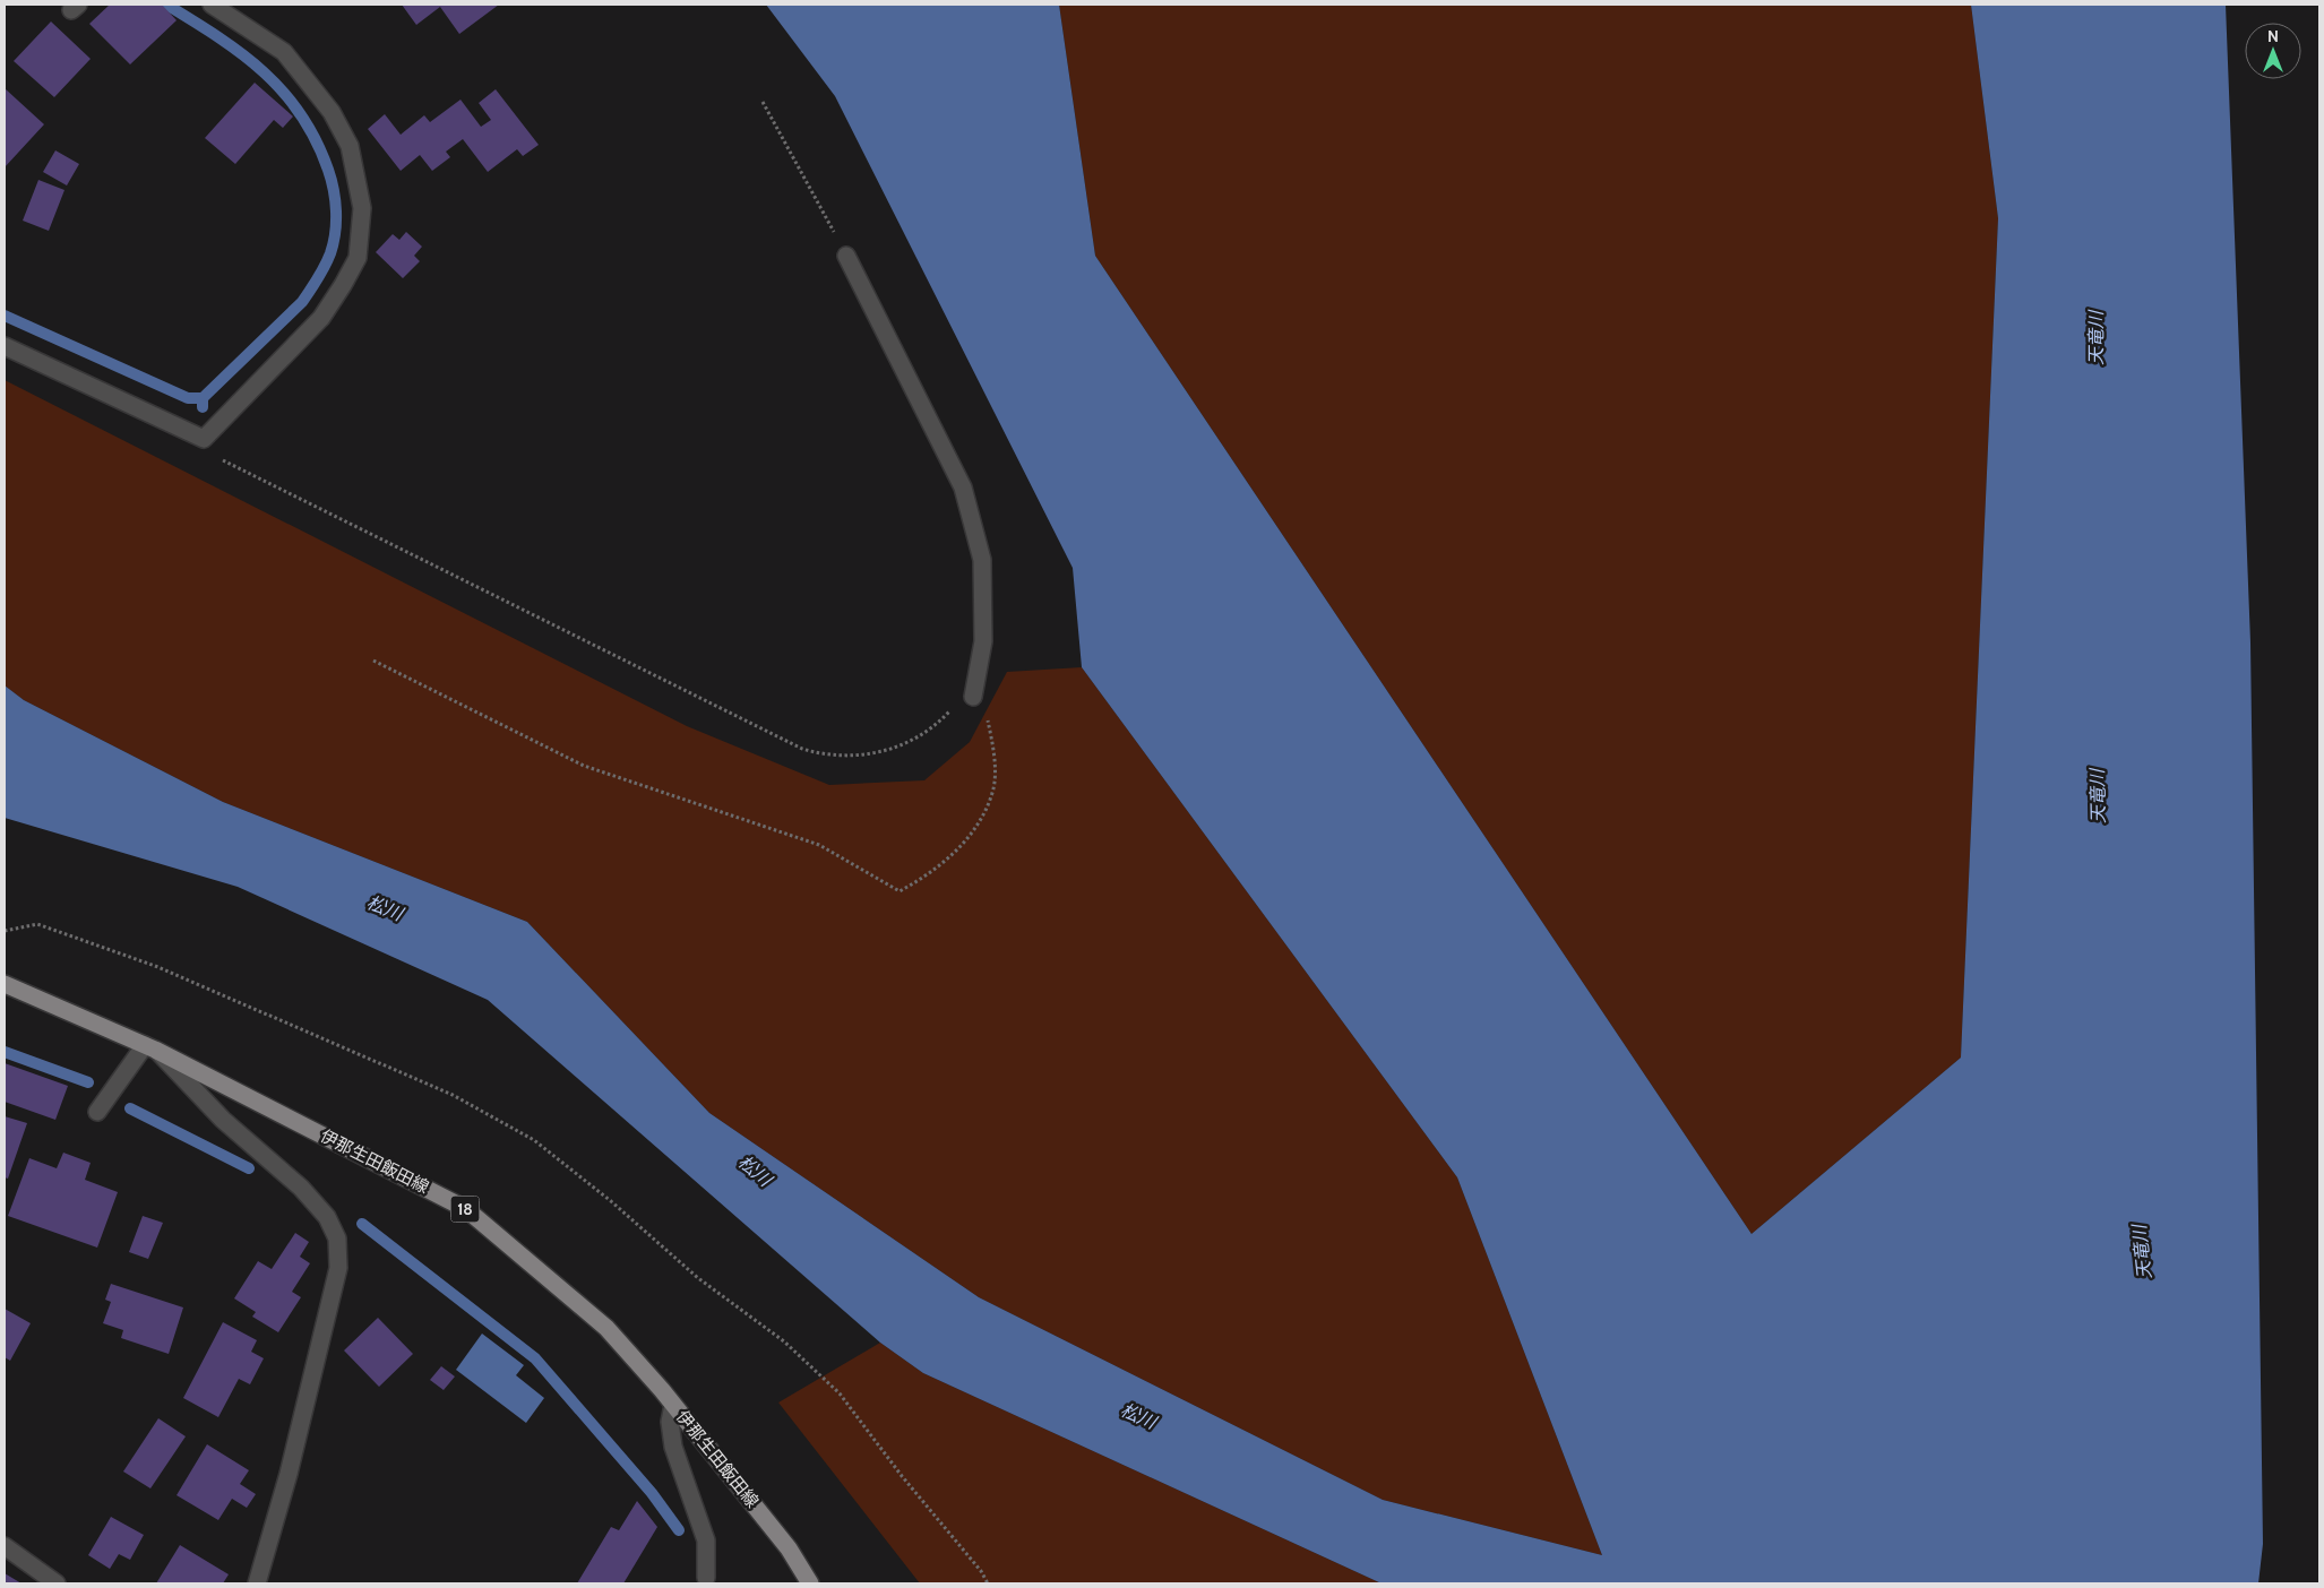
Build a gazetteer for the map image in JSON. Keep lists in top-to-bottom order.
{
  "streets": {
    "main road": ["伊那生田飯田線", "18"]
  },
  "water": ["天竜川", "松川"],
  "north": "top"
}
